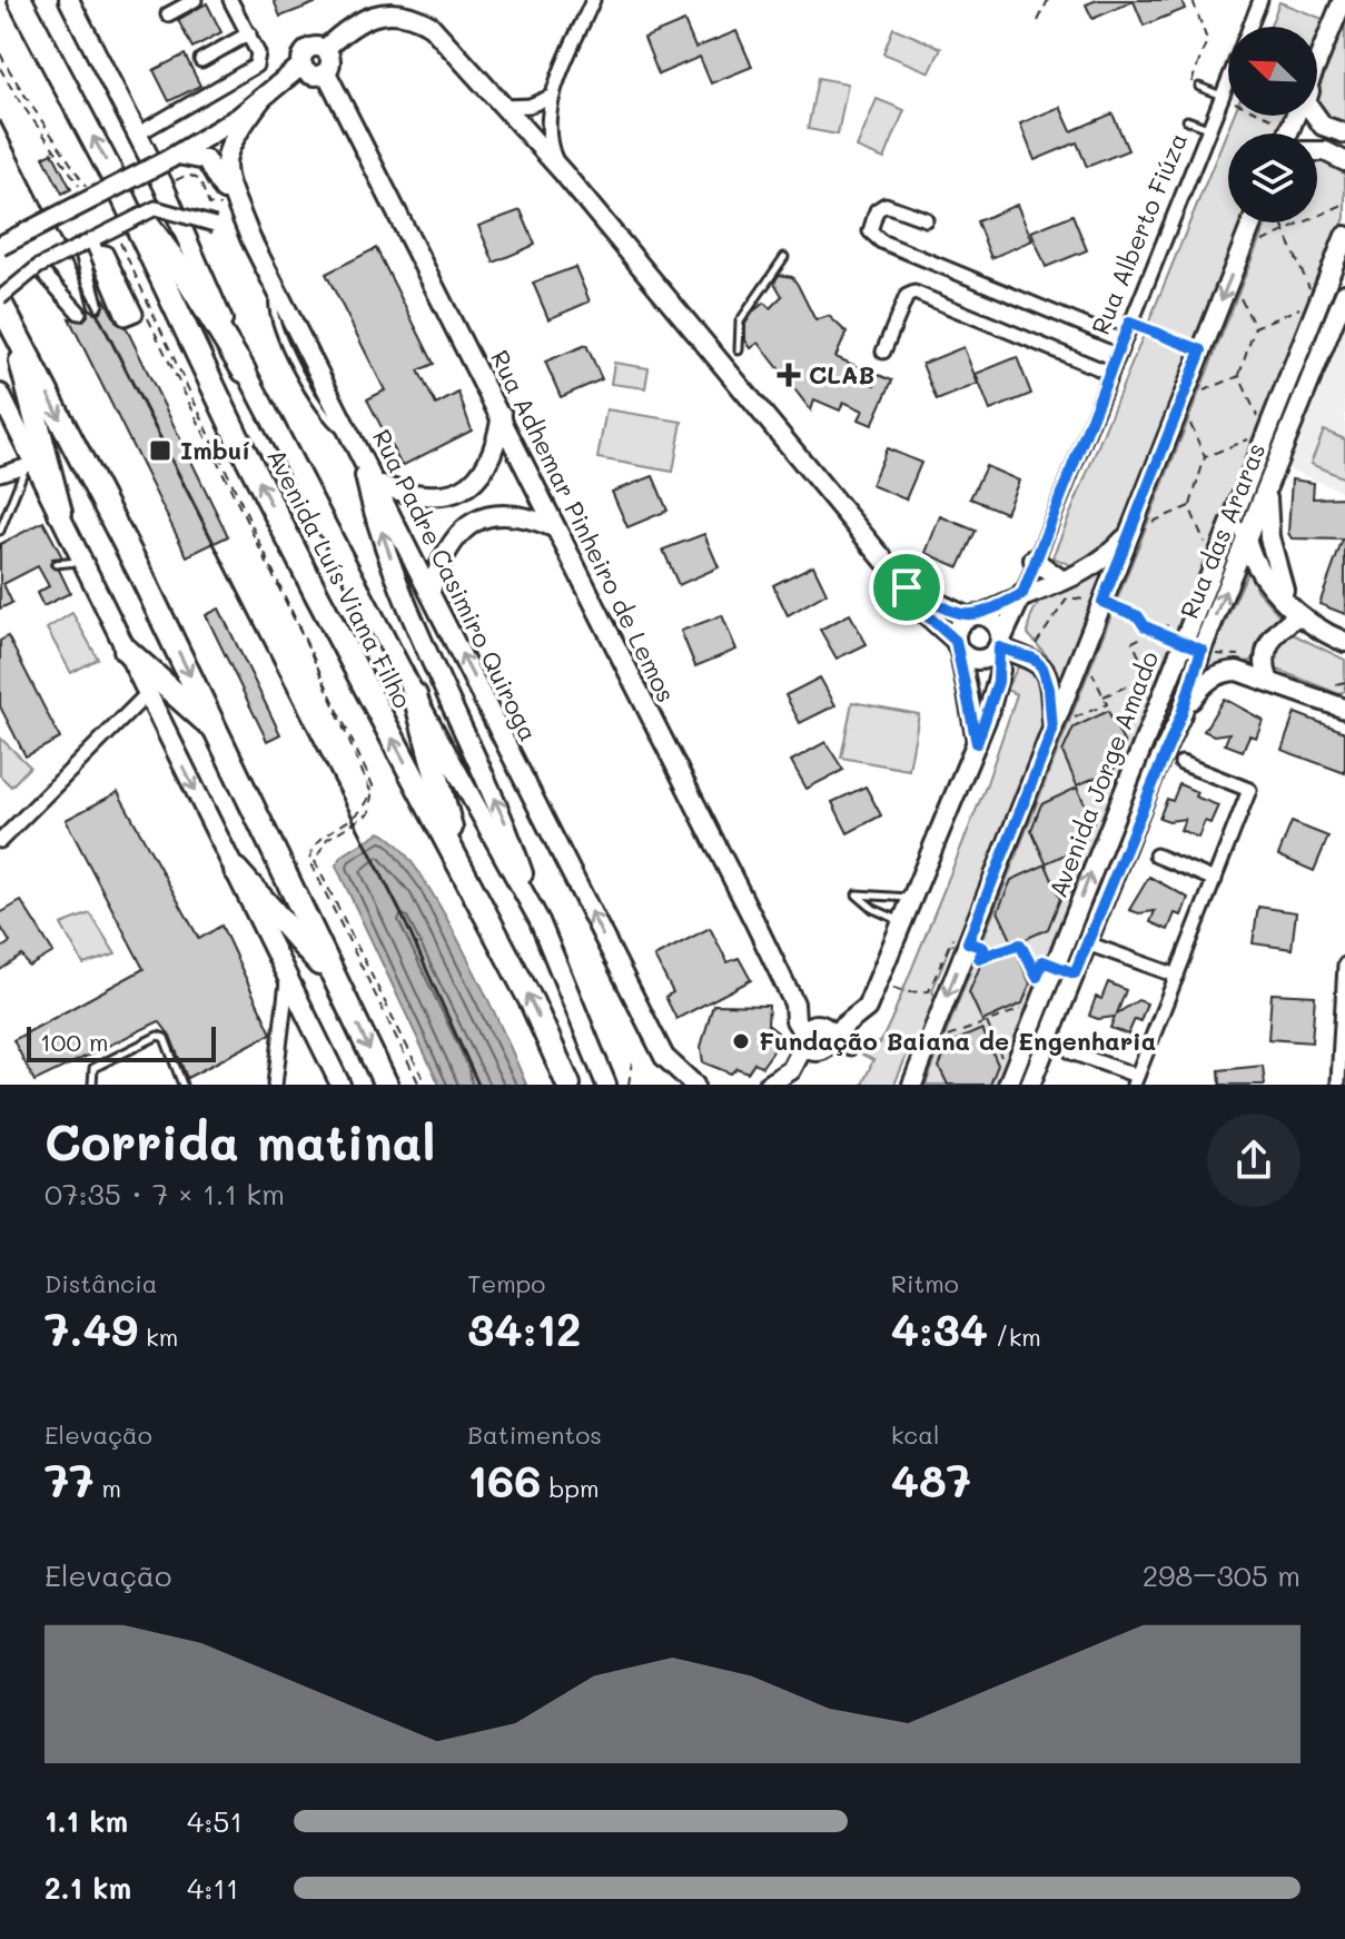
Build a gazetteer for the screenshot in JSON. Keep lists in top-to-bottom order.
{
  "streets": {
    "highway": ["Avenida Luís Viana Filho"],
    "main road": [
      "Rua Alberto Fiúza",
      "Rua Adhemar Pinheiro de Lemos",
      "Rua das Araras",
      "Rua Padre Casimiro Quiroga",
      "Avenida Jorge Amado"
    ]
  },
  "crossings": [
    ["Rua Alberto Fiúza", "Rua Adhemar Pinheiro de Lemos"],
    ["Rua Alberto Fiúza", "Rua Padre Casimiro Quiroga"],
    ["Rua Adhemar Pinheiro de Lemos", "Rua Padre Casimiro Quiroga"]
  ],
  "places": {
    "health": ["CLAB"],
    "transit": ["Imbuí"],
    "other": ["Fundação Baiana de Engenharia"]
  },
  "scale_bar": "100 m",
  "north": "top left",
  "page": {
    "scale": "100 m",
    "heading": ["Corrida matinal", "07:35 · 7 × 1.1 km"],
    "stats": [
      ["Distância", "7.49 km"],
      ["Tempo", "34:12"],
      ["Ritmo", "4:34 /km"],
      ["Elevação", "77 m"],
      ["Batimentos", "166 bpm"],
      ["kcal", "487"]
    ],
    "chart": ["Elevação", "298–305 m"],
    "list": [
      {
        "name": "1.1 km",
        "note": "4:51"
      },
      {
        "name": "2.1 km",
        "note": "4:11"
      }
    ]
  }
}
